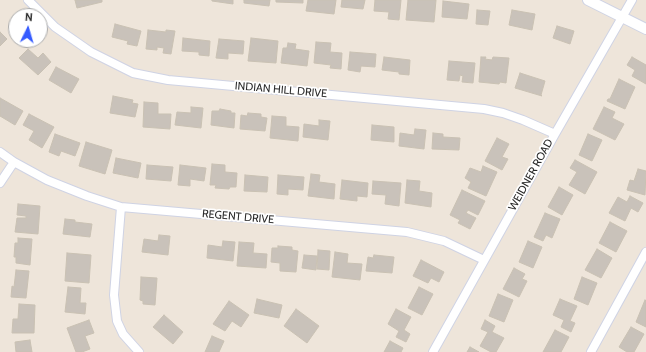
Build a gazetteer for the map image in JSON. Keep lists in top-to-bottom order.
{
  "streets": {
    "street": ["INDIAN HILL DRIVE", "WEIDNER ROAD", "REGENT DRIVE"]
  },
  "crossings": [
    ["INDIAN HILL DRIVE", "WEIDNER ROAD"],
    ["WEIDNER ROAD", "REGENT DRIVE"]
  ],
  "north": "top"
}
